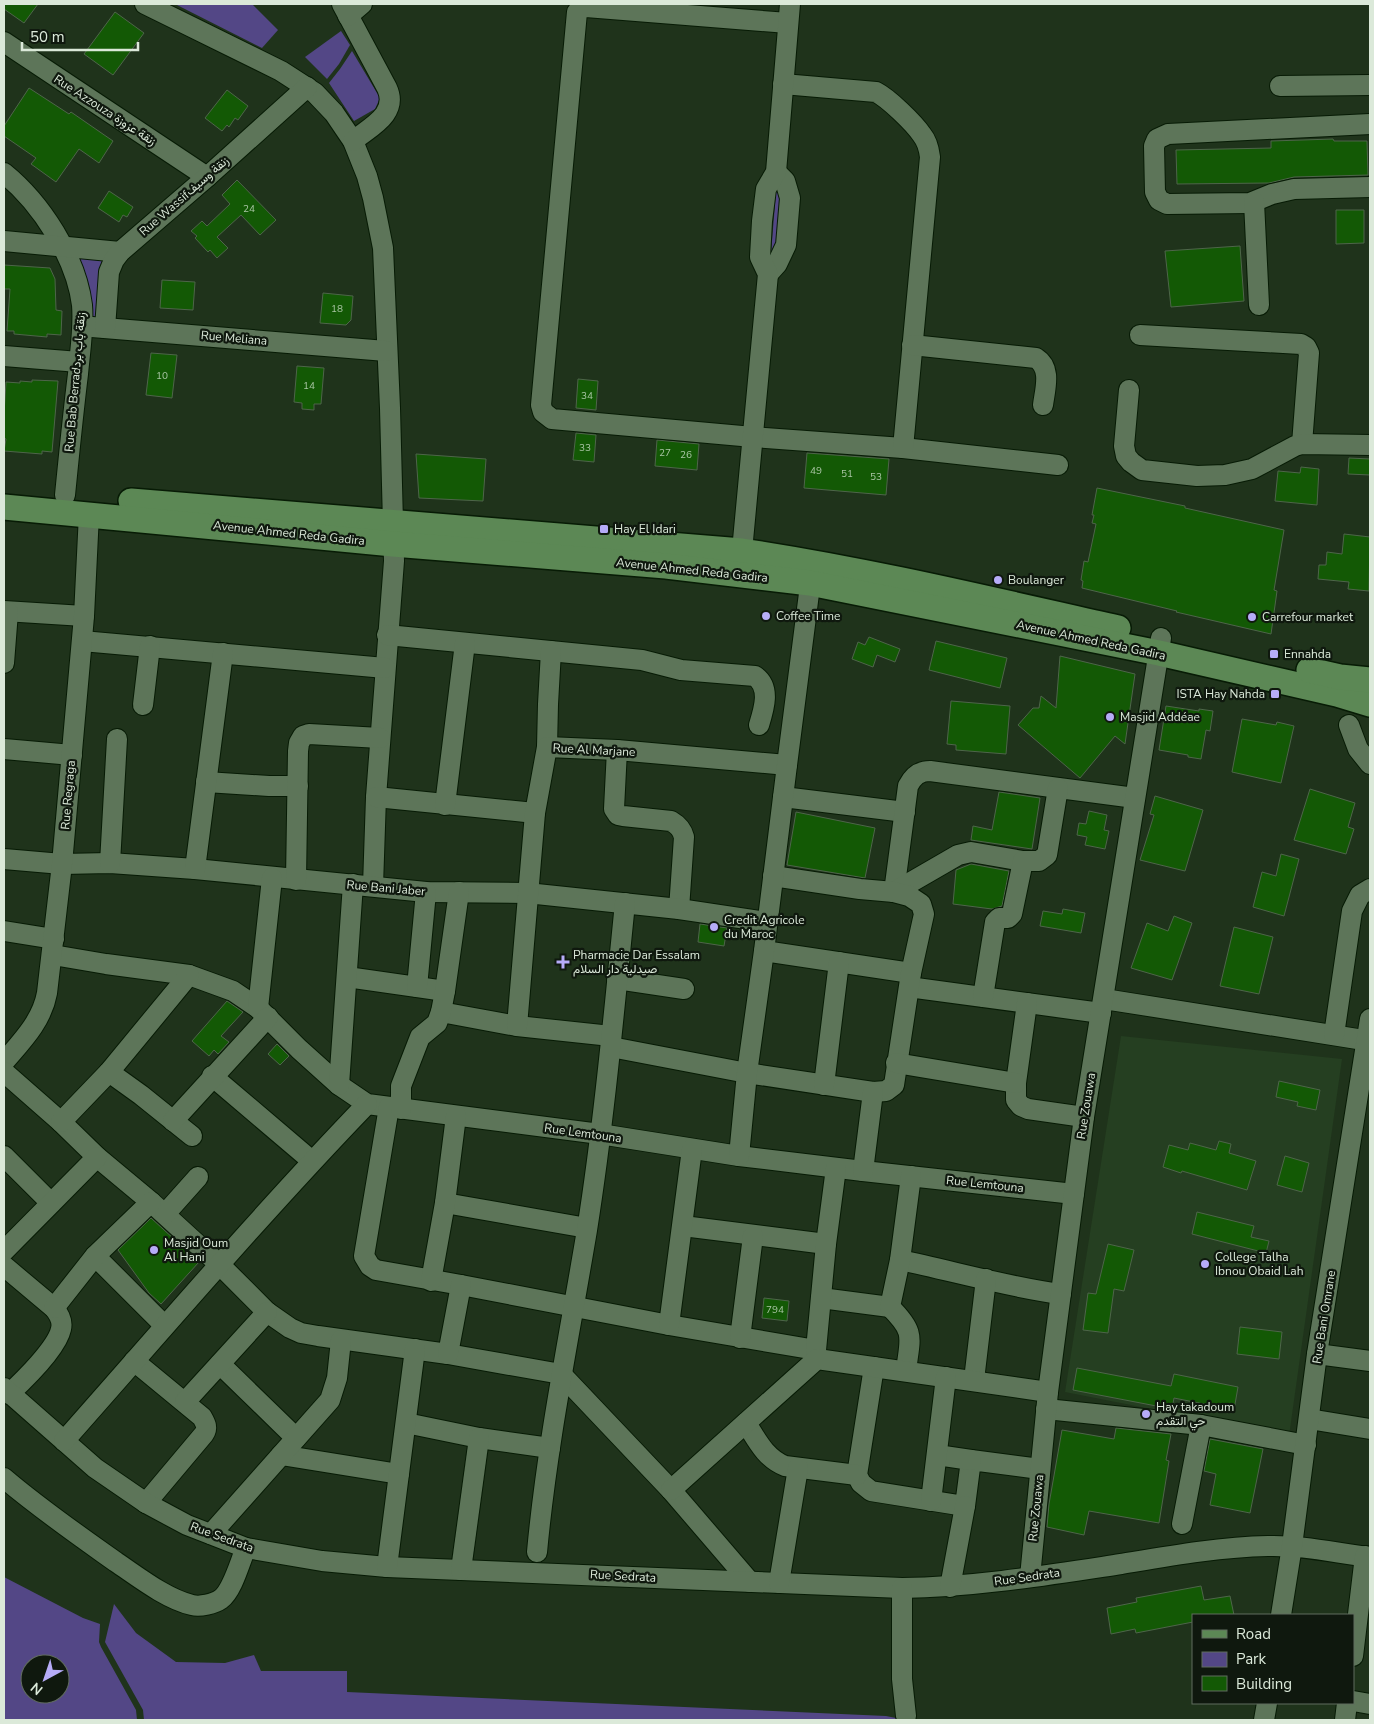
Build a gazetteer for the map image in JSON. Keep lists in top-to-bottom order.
{
  "streets": {
    "main road": ["Avenue Ahmed Reda Gadira"],
    "street": [
      "Rue Azzouza زنقة عزوزة",
      "Rue Wassifزنقة وسيف",
      "Rue Meliana",
      "Rue Bab Berradزنقة باب برد",
      "Rue Al Marjane",
      "Rue Regraga",
      "Rue Bani Jaber",
      "Rue Zouawa",
      "Rue Lemtouna",
      "Rue Bani Omrane",
      "Rue Sedrata"
    ]
  },
  "crossings": [
    ["Rue Azzouza زنقة عزوزة", "Rue Wassifزنقة وسيف"],
    ["Rue Wassifزنقة وسيف", "Rue Meliana"],
    ["Rue Meliana", "Rue Bab Berradزنقة باب برد"],
    ["Rue Bab Berradزنقة باب برد", "Avenue Ahmed Reda Gadira"],
    ["Avenue Ahmed Reda Gadira", "Rue Regraga"],
    ["Avenue Ahmed Reda Gadira", "Rue Zouawa"],
    ["Rue Al Marjane", "Rue Bani Jaber"],
    ["Rue Regraga", "Rue Bani Jaber"],
    ["Rue Regraga", "Rue Lemtouna"],
    ["Rue Zouawa", "Rue Lemtouna"],
    ["Rue Zouawa", "Rue Sedrata"],
    ["Rue Bani Omrane", "Rue Sedrata"]
  ],
  "places": {
    "transit": ["Hay El Idari", "Ennahda", "ISTA Hay Nahda"],
    "other": [
      "Boulanger",
      "Coffee Time",
      "Carrefour market",
      "Masjid Addéae",
      "Credit Agricole du Maroc",
      "Masjid Oum Al Hani",
      "College Talha Ibnou Obaid Lah",
      "Hay takadoum حي التقدم"
    ],
    "health": ["Pharmacie Dar Essalam صيدلية دار السلام"]
  },
  "house_numbers": [
    "24",
    "18",
    "10",
    "14",
    "34",
    "33",
    "27",
    "26",
    "49",
    "51",
    "53",
    "794"
  ],
  "legend": ["Road", "Park", "Building"],
  "scale_bar": "50 m",
  "north": "bottom left"
}
